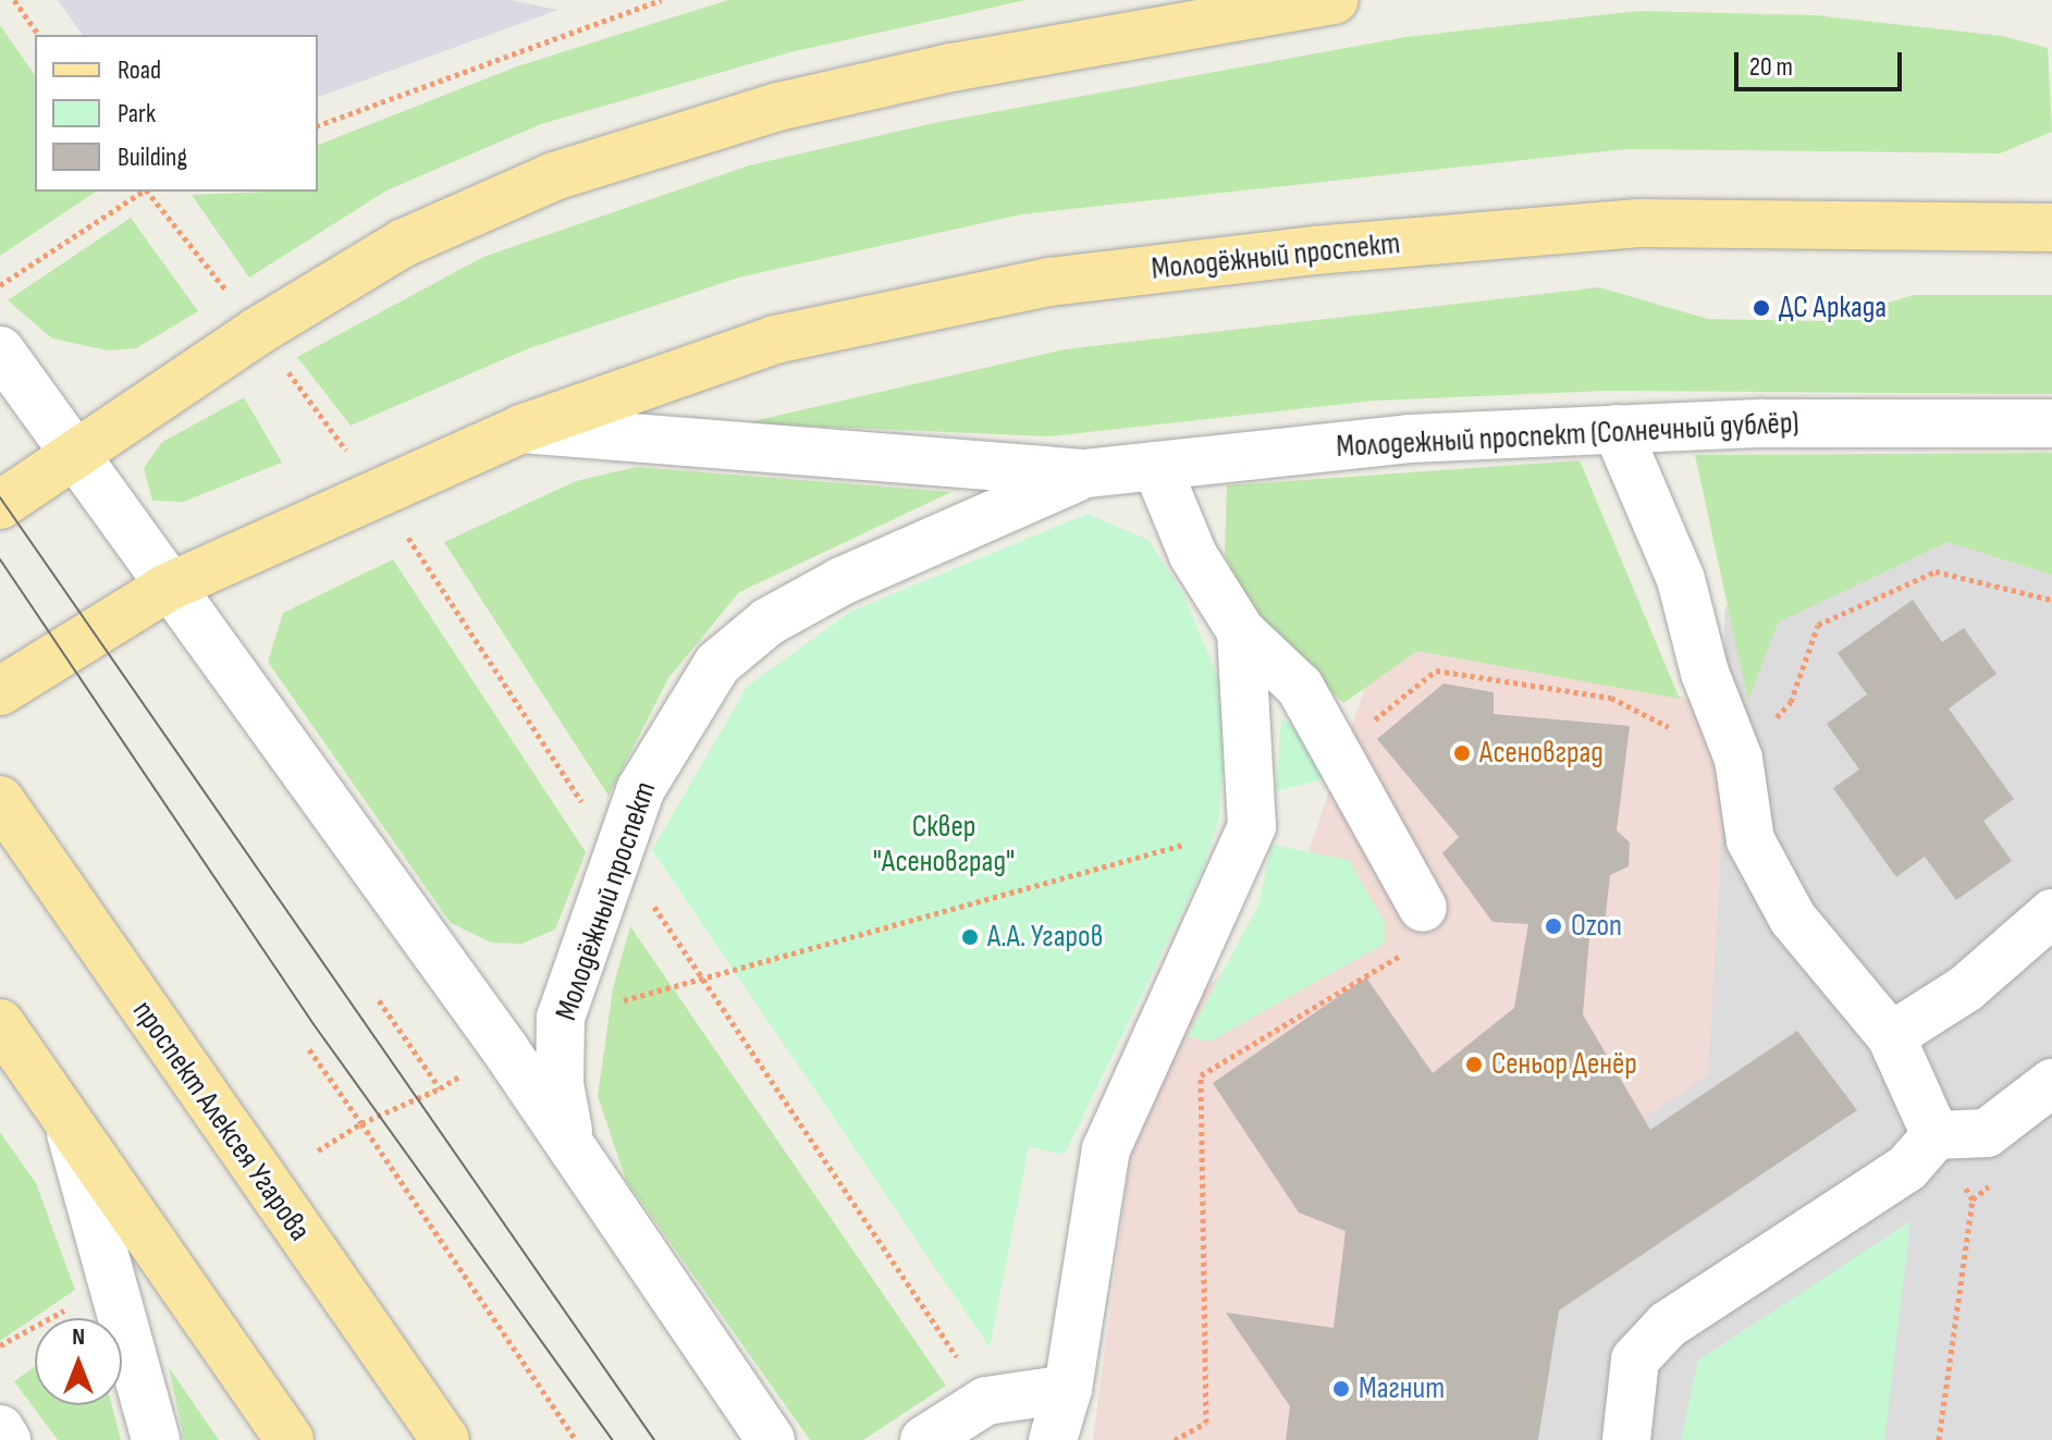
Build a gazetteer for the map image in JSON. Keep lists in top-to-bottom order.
{
  "streets": {
    "main road": ["Молодёжный проспект", "проспект Алексея Угарова"],
    "street": ["Молодежный проспект (Солнечный дублёр)"]
  },
  "crossings": [
    ["Молодёжный проспект", "Молодежный проспект (Солнечный дублёр)"]
  ],
  "parks": ["Сквер \"Асеновград\""],
  "places": [
    "ДС Аркада",
    "Асеновград",
    "Ozon",
    "А.А. Угаров",
    "Сеньор Денёр",
    "Магнит"
  ],
  "legend": ["Road", "Park", "Building"],
  "scale_bar": "20 m",
  "north": "top"
}
